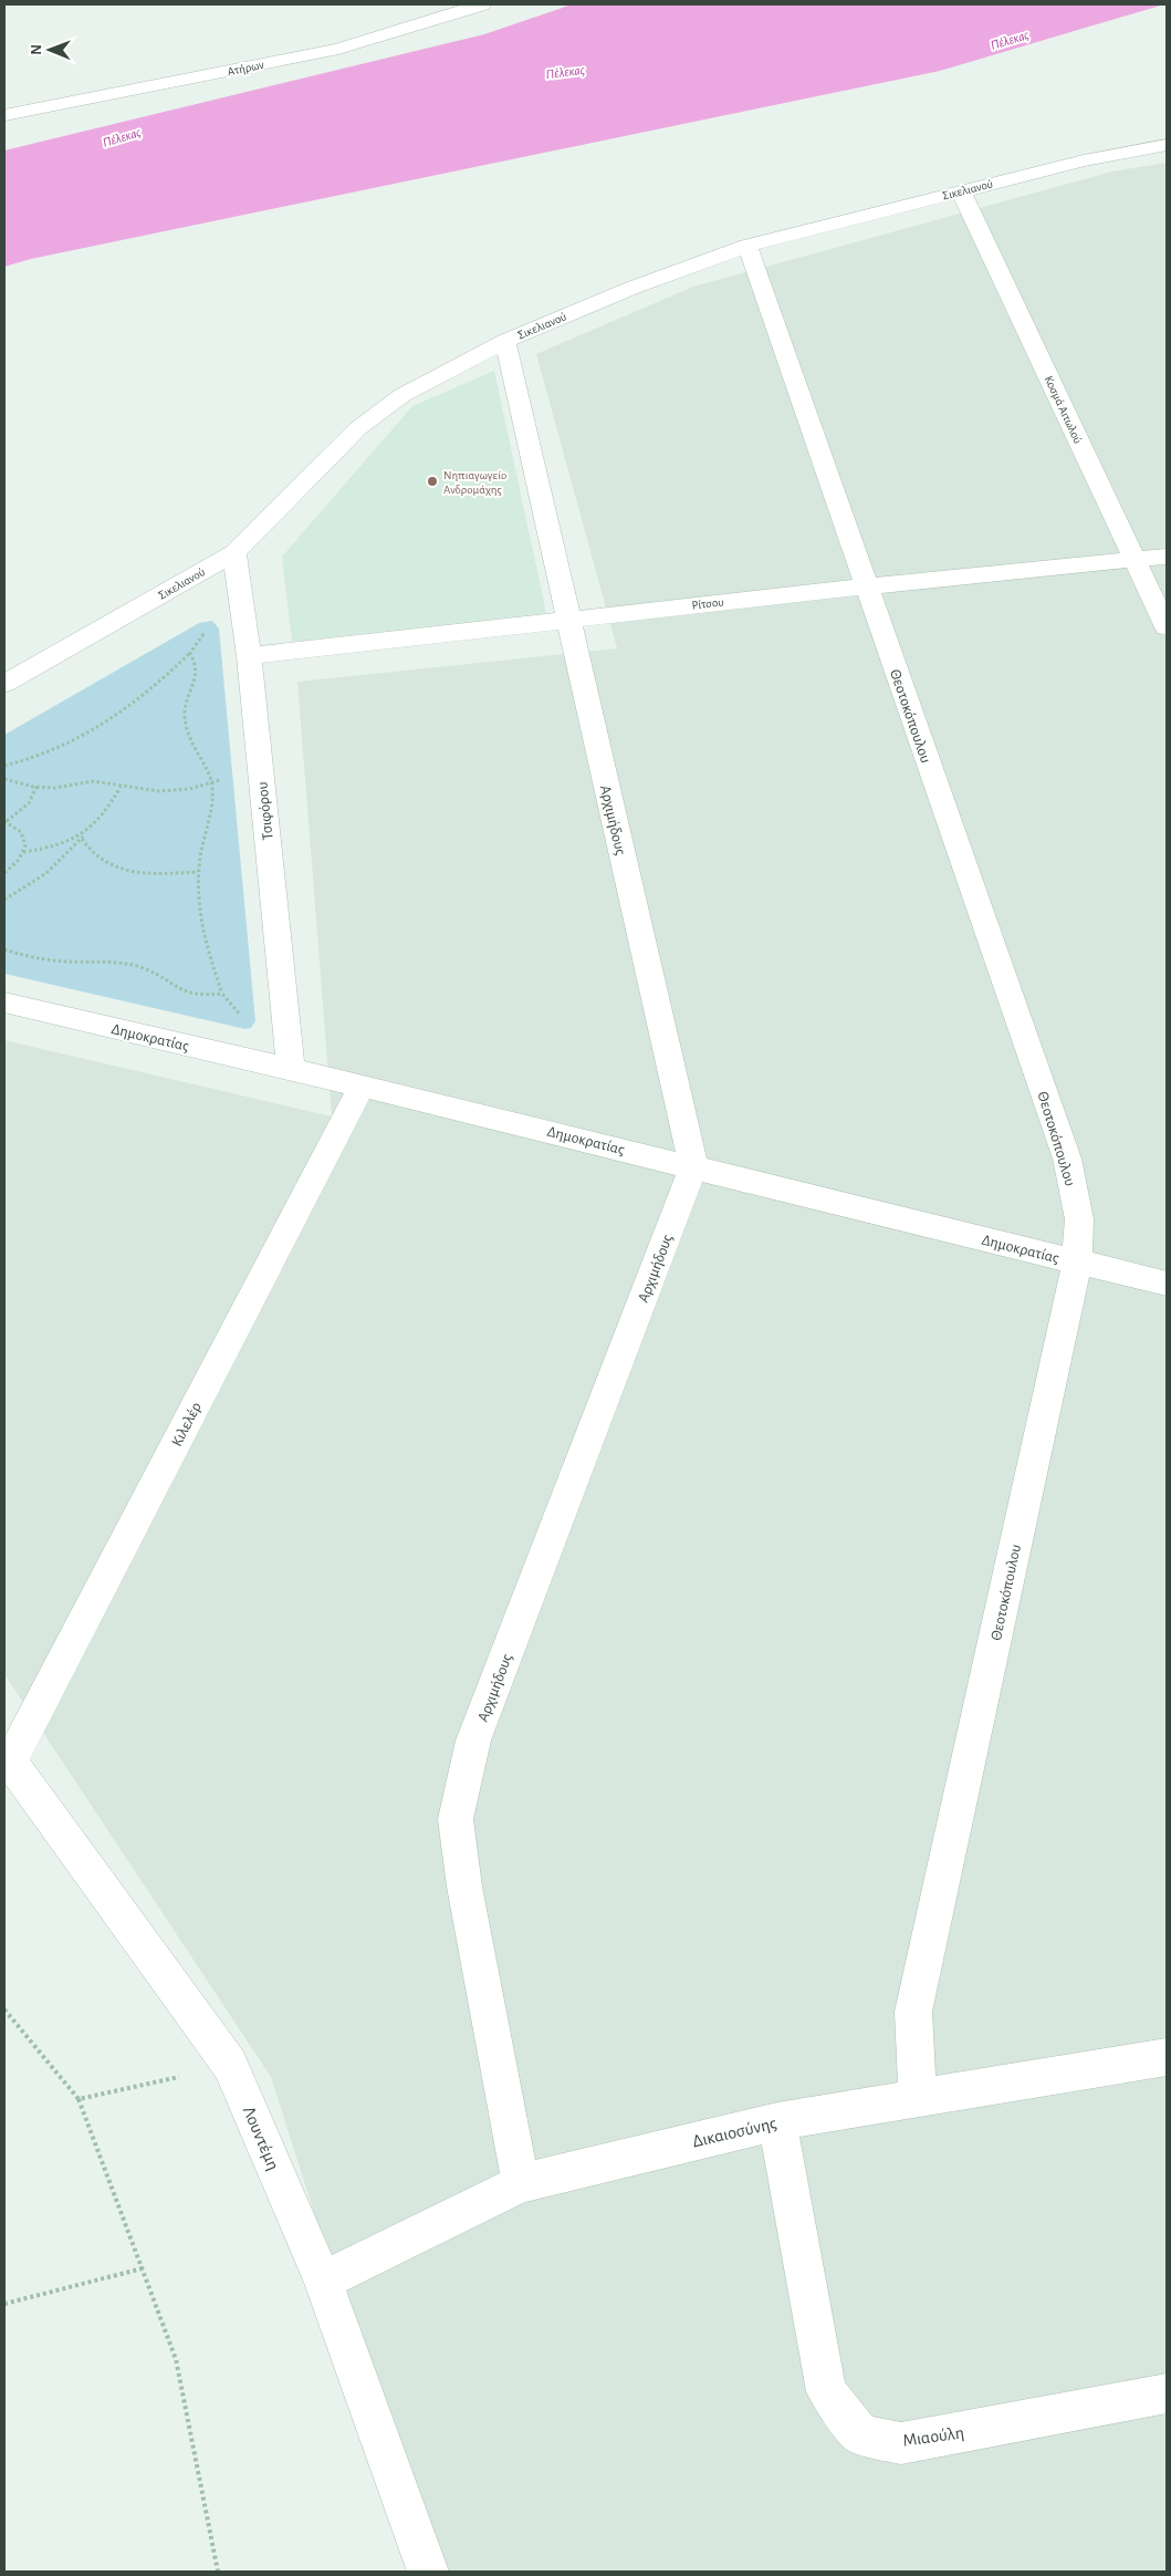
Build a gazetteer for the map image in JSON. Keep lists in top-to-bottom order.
{
  "streets": {
    "street": [
      "Ατήρων",
      "Σικελιανού",
      "Κοσμά Αιτωλού",
      "Ρίτσου",
      "Θεοτοκόπουλου",
      "Τσιφόρου",
      "Αρχιμήδους",
      "Δημοκρατίας",
      "Κιλελέρ",
      "Δικαιοσύνης",
      "Λουντέμη",
      "Μιαούλη"
    ]
  },
  "crossings": [
    ["Σικελιανού", "Κοσμά Αιτωλού"],
    ["Σικελιανού", "Θεοτοκόπουλου"],
    ["Σικελιανού", "Τσιφόρου"],
    ["Σικελιανού", "Αρχιμήδους"],
    ["Κοσμά Αιτωλού", "Ρίτσου"],
    ["Ρίτσου", "Θεοτοκόπουλου"],
    ["Ρίτσου", "Τσιφόρου"],
    ["Ρίτσου", "Αρχιμήδους"],
    ["Θεοτοκόπουλου", "Δημοκρατίας"],
    ["Θεοτοκόπουλου", "Δικαιοσύνης"],
    ["Τσιφόρου", "Δημοκρατίας"],
    ["Αρχιμήδους", "Δημοκρατίας"],
    ["Αρχιμήδους", "Δικαιοσύνης"],
    ["Δημοκρατίας", "Κιλελέρ"],
    ["Κιλελέρ", "Λουντέμη"],
    ["Δικαιοσύνης", "Λουντέμη"],
    ["Δικαιοσύνης", "Μιαούλη"]
  ],
  "water": ["Πέλεκας"],
  "places": ["Νηπιαγωγείο Ανδρομάχης"],
  "north": "left"
}
